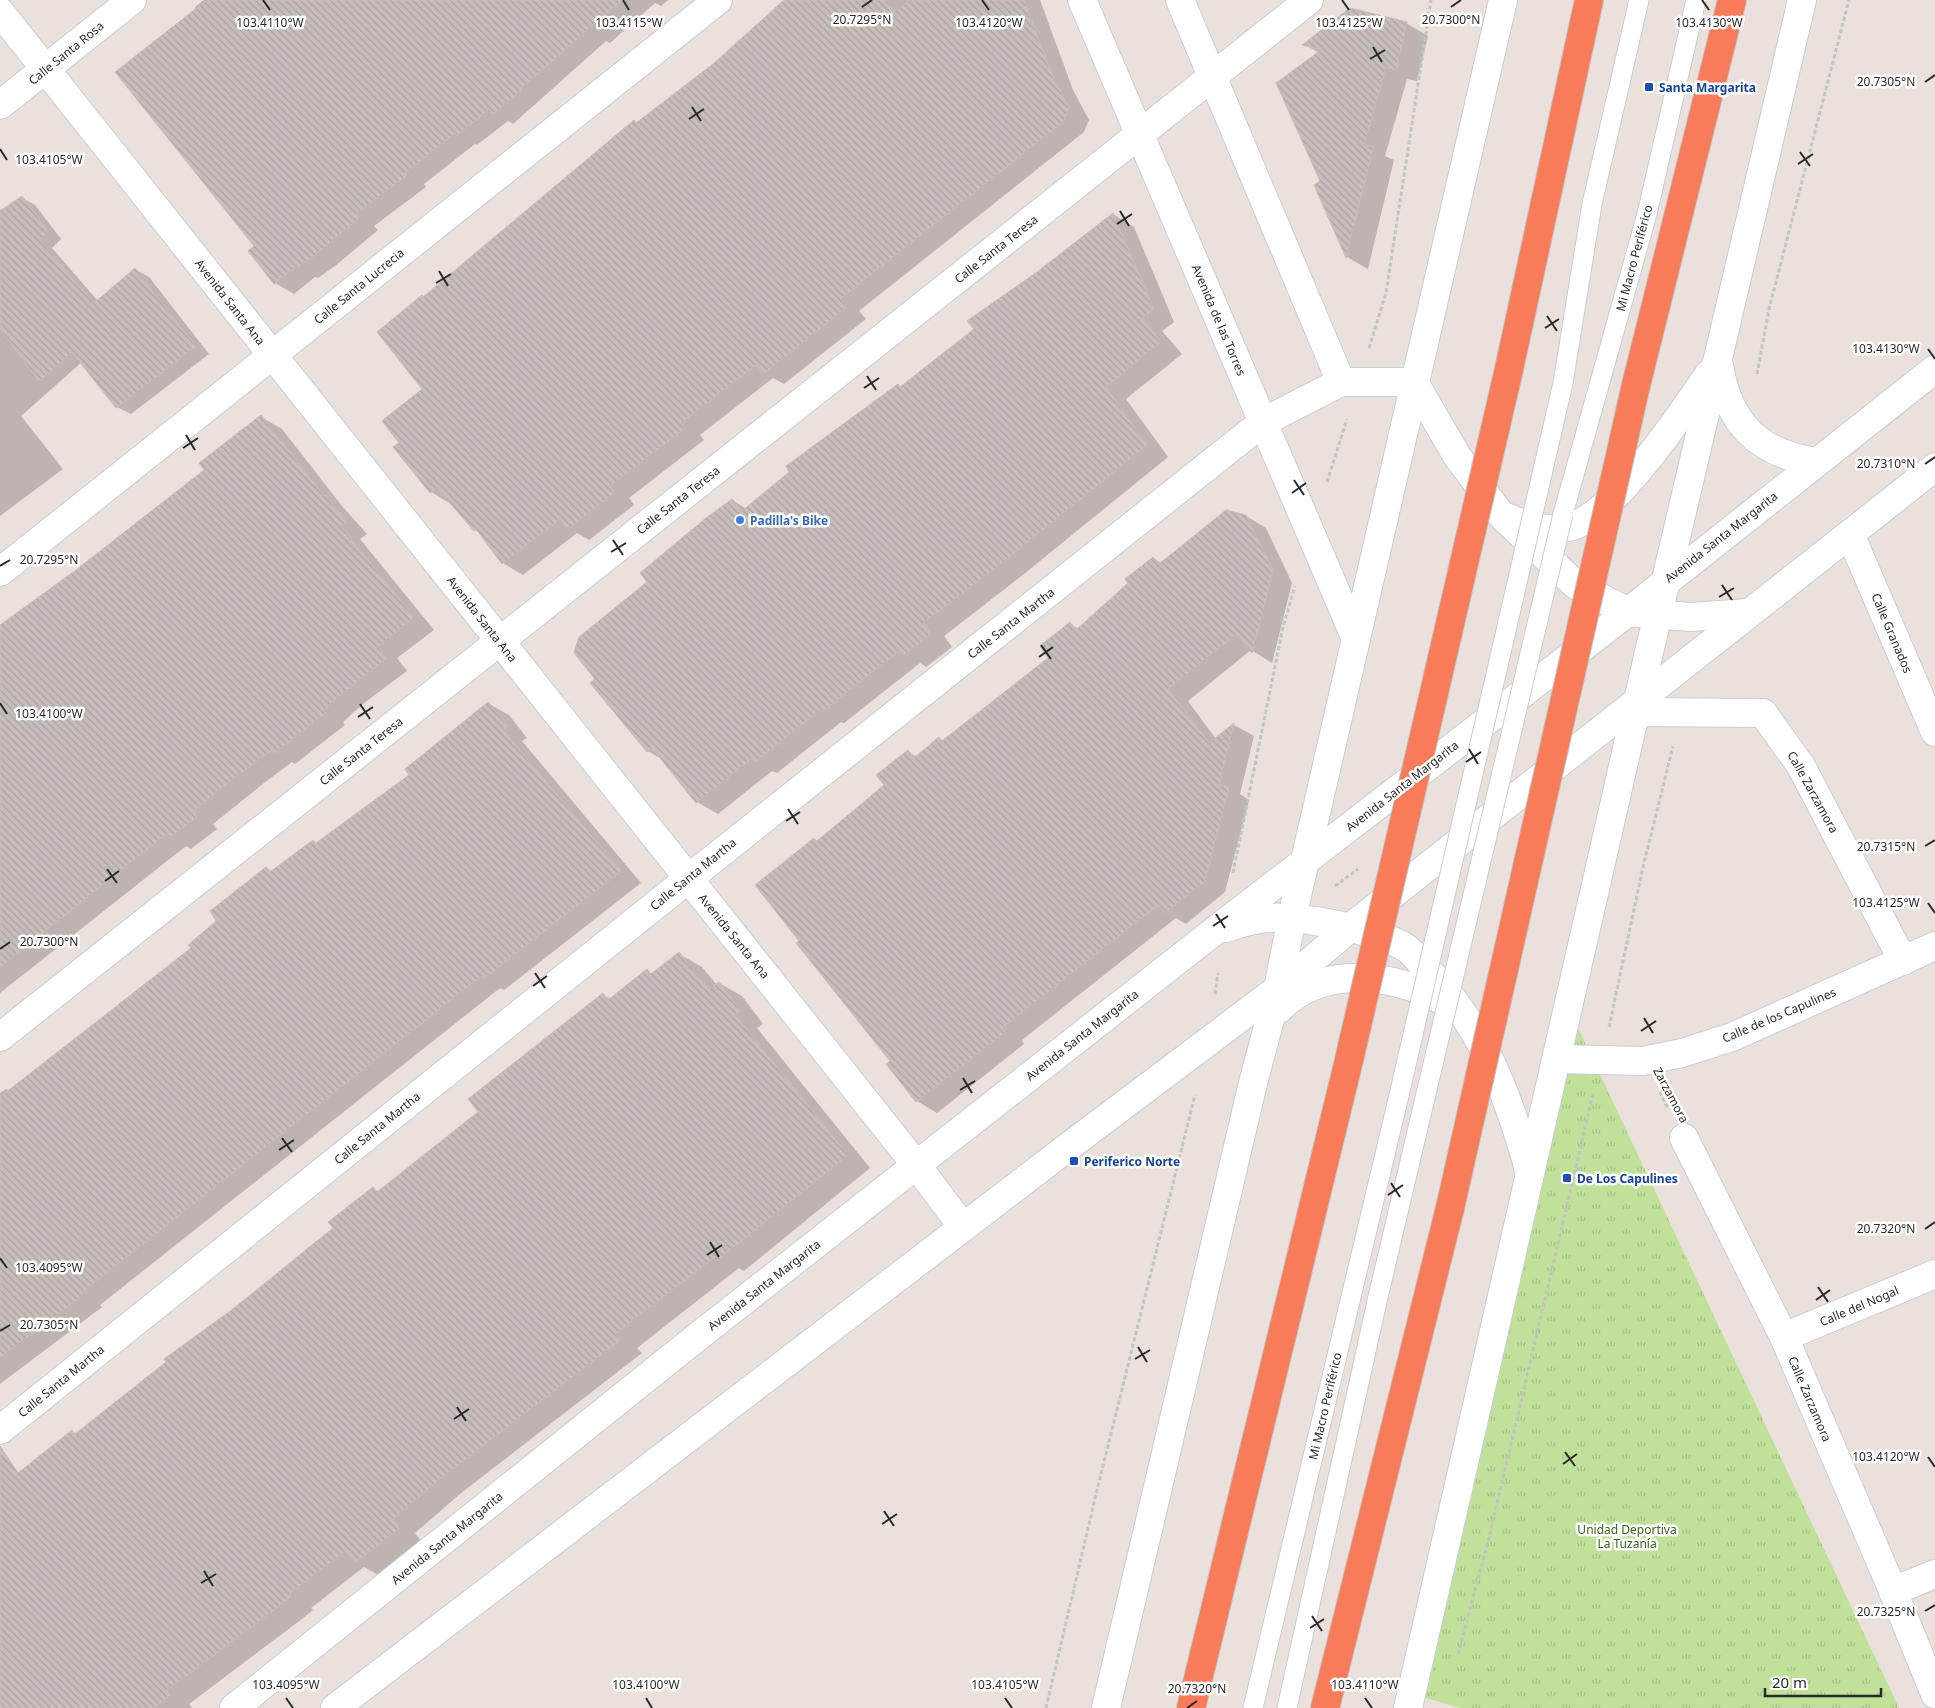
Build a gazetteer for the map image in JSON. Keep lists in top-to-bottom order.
{
  "streets": {
    "main road": [
      "Calle Santa Rosa",
      "Calle Santa Teresa",
      "Calle Santa Lucrecia",
      "Avenida Santa Ana",
      "Avenida de las Torres",
      "Avenida Santa Margarita",
      "Calle Santa Martha",
      "Calle Granados",
      "Calle Zarzamora",
      "Calle de los Capulines",
      "Calle del Nogal"
    ],
    "lane": ["Mi Macro Periférico"],
    "path": ["Zarzamora"]
  },
  "crossings": [
    ["Calle Santa Rosa", "Avenida Santa Ana"],
    ["Calle Santa Teresa", "Avenida Santa Ana"],
    ["Calle Santa Teresa", "Avenida de las Torres"],
    ["Calle Santa Lucrecia", "Avenida Santa Ana"],
    ["Avenida Santa Ana", "Avenida Santa Margarita"],
    ["Avenida Santa Ana", "Calle Santa Martha"],
    ["Avenida de las Torres", "Calle Santa Martha"],
    ["Calle Zarzamora", "Calle de los Capulines"],
    ["Calle Zarzamora", "Zarzamora"],
    ["Calle Zarzamora", "Calle del Nogal"],
    ["Calle de los Capulines", "Zarzamora"]
  ],
  "parks": ["Unidad Deportiva La Tuzanía"],
  "places": {
    "transit": ["Santa Margarita", "Periferico Norte", "De Los Capulines"],
    "other": ["Padilla's Bike"]
  },
  "scale_bar": "20 m",
  "coordinates": [
    "20.7295°N",
    "20.7300°N",
    "103.4110°W",
    "103.4115°W",
    "103.4120°W",
    "103.4125°W",
    "103.4130°W",
    "20.7305°N",
    "103.4105°W",
    "20.7310°N",
    "103.4100°W",
    "20.7315°N",
    "20.7320°N",
    "103.4095°W",
    "20.7325°N"
  ]
}
